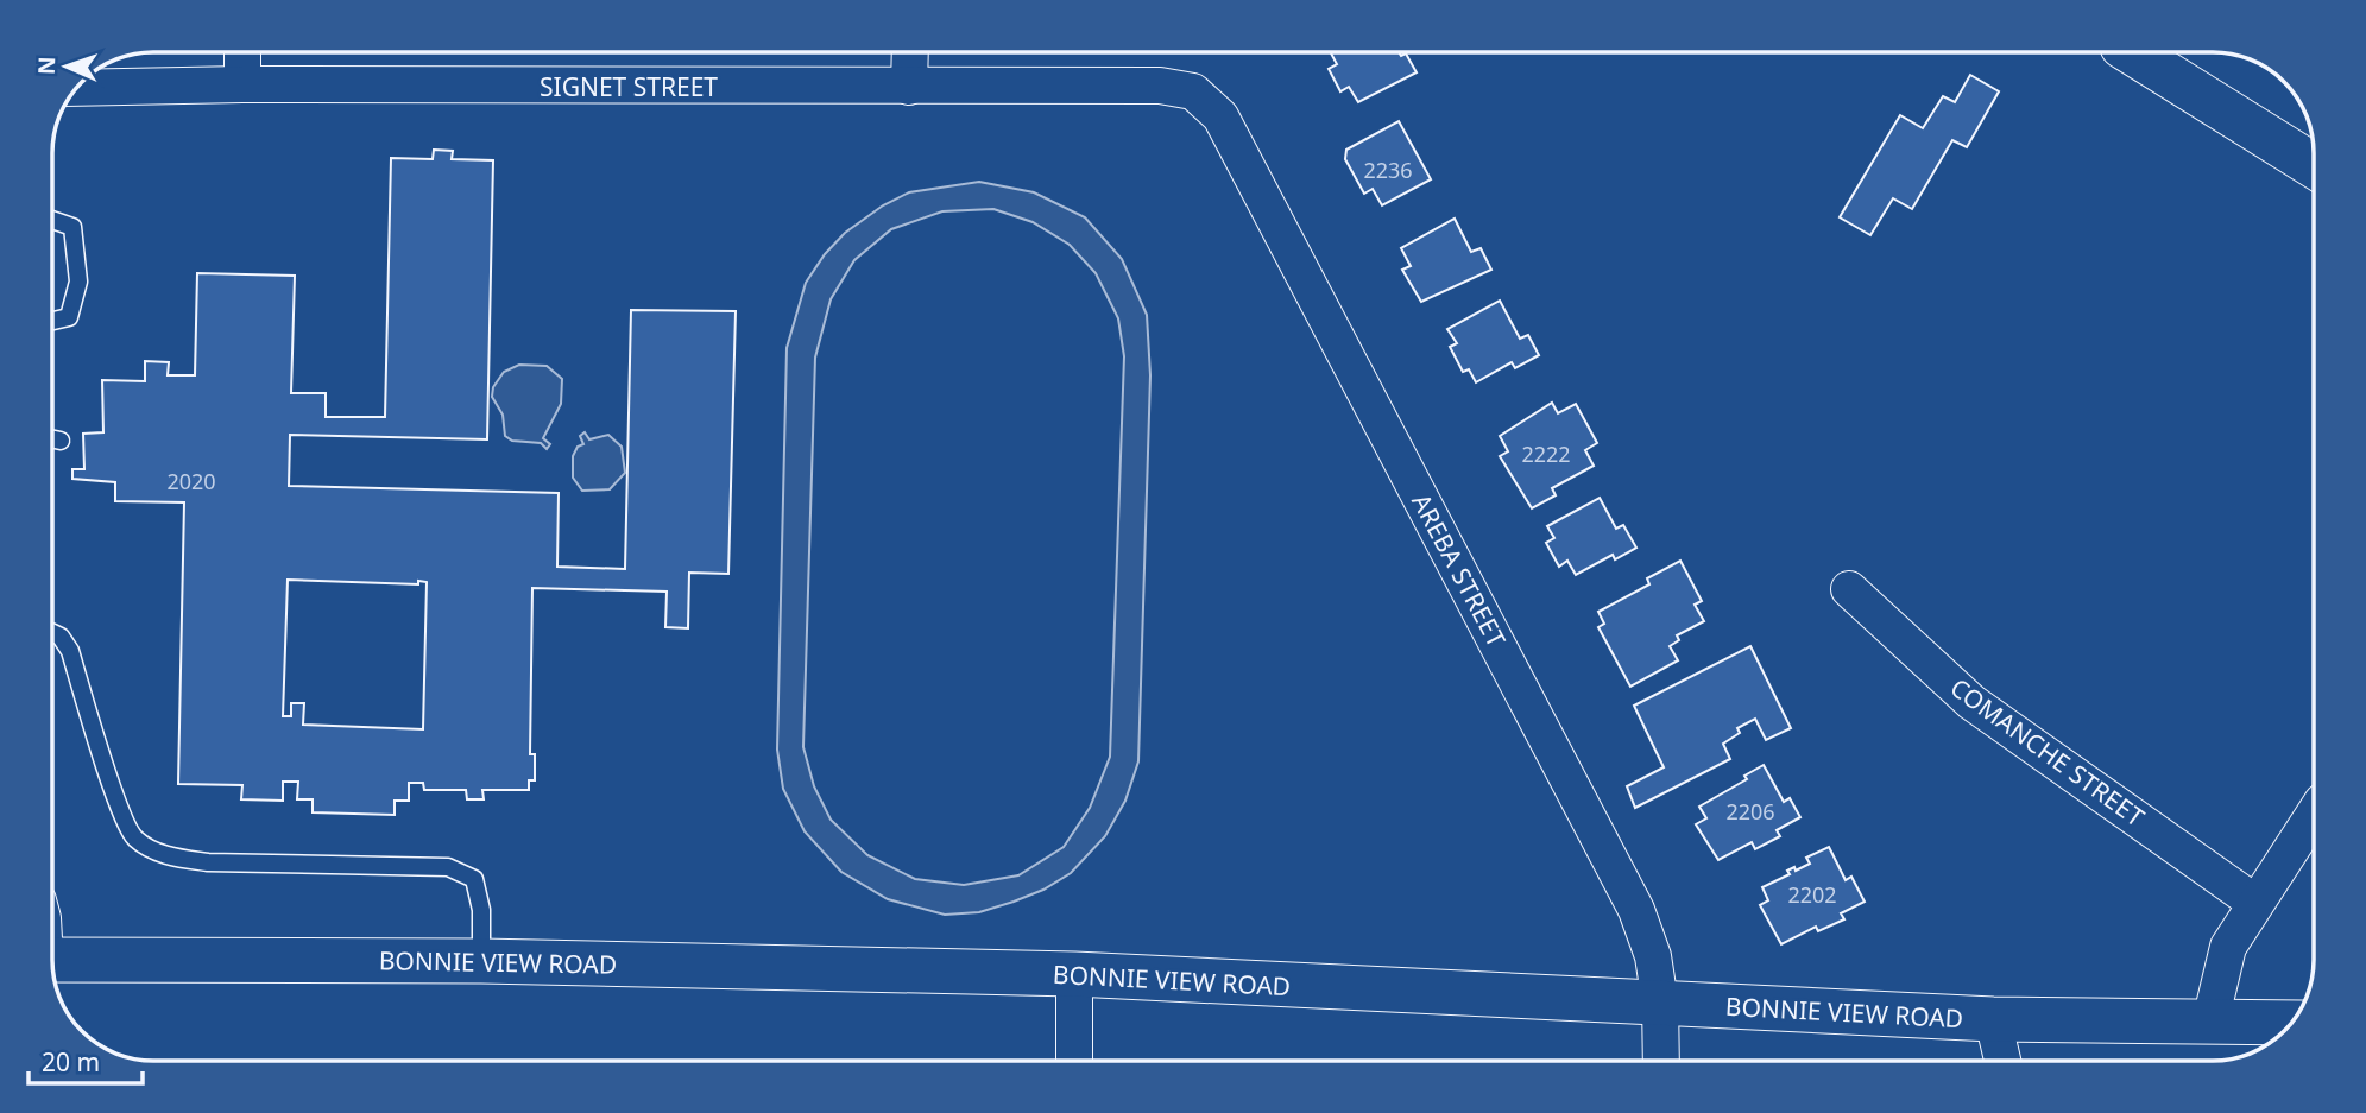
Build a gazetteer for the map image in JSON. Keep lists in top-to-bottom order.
{
  "streets": {
    "street": [
      "SIGNET STREET",
      "AREBA STREET",
      "COMANCHE STREET",
      "BONNIE VIEW ROAD"
    ]
  },
  "crossings": [
    ["SIGNET STREET", "AREBA STREET"],
    ["AREBA STREET", "BONNIE VIEW ROAD"]
  ],
  "house_numbers": [
    "2236",
    "2222",
    "2020",
    "2206",
    "2202"
  ],
  "scale_bar": "20 m",
  "north": "left"
}
